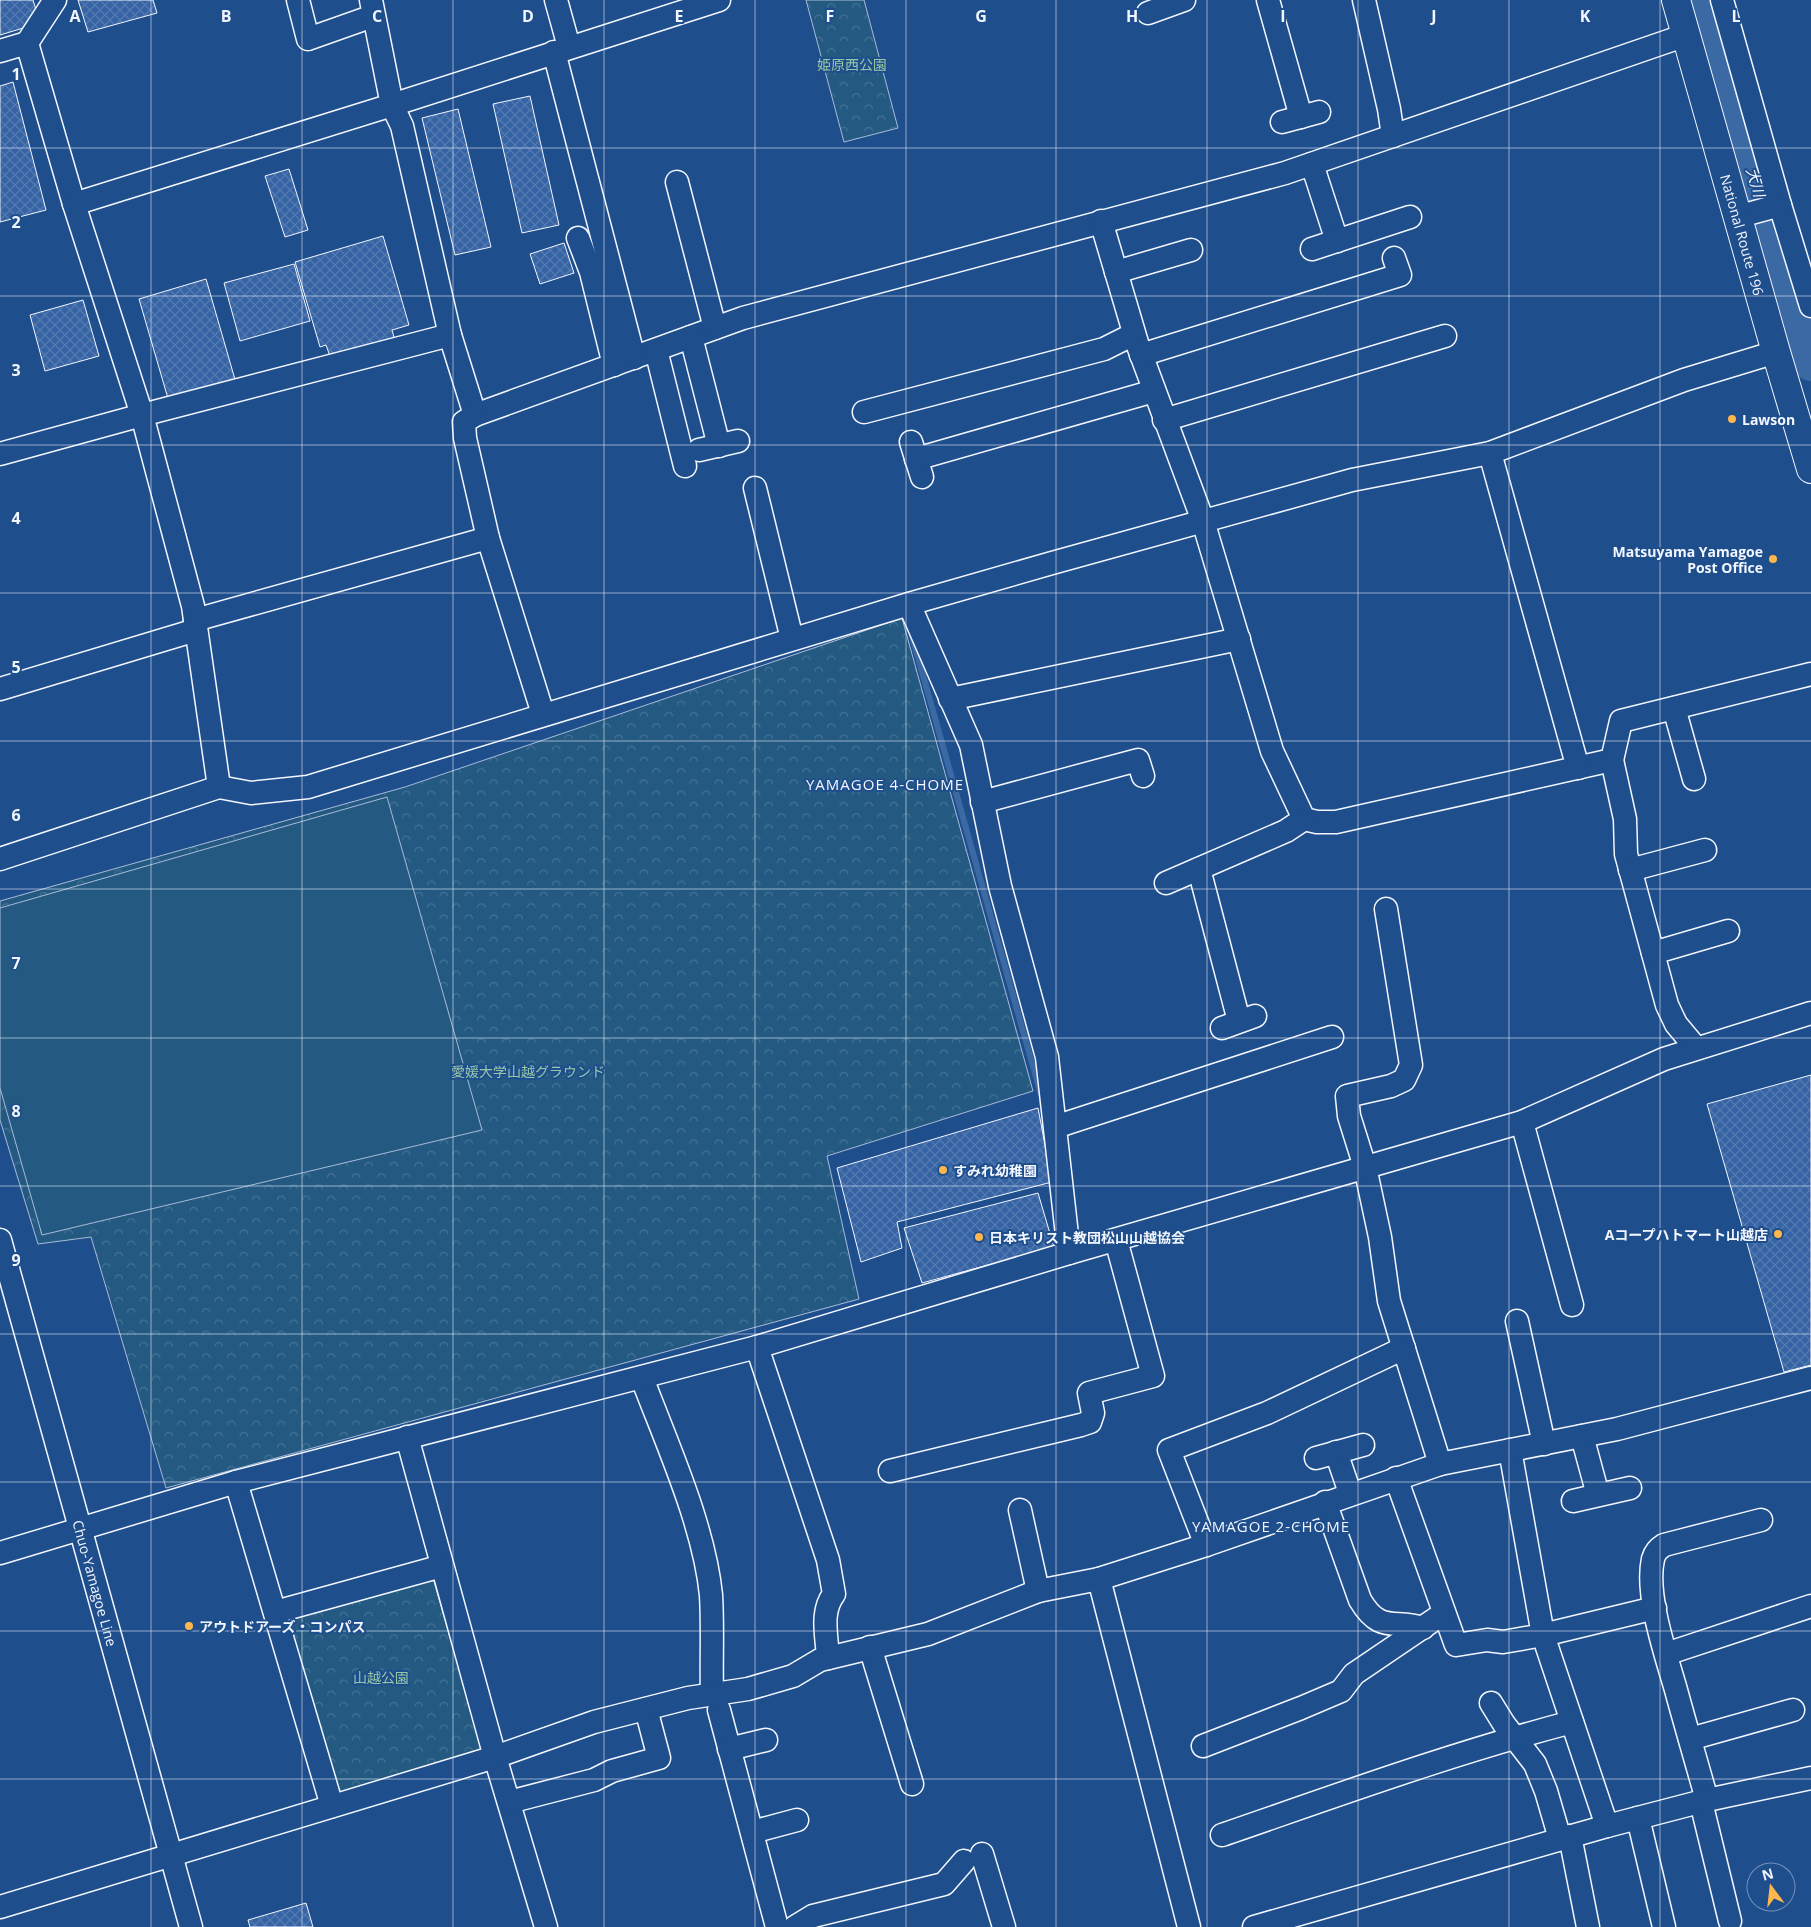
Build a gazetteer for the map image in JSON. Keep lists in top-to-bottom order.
{
  "streets": {
    "highway": ["National Route 196"],
    "street": ["Chuo-Yamagoe Line"]
  },
  "districts": ["YAMAGOE 4-CHOME", "YAMAGOE 2-CHOME"],
  "water": ["大川"],
  "parks": ["姫原西公園", "愛媛大学山越グラウンド", "山越公園"],
  "places": [
    "Lawson",
    "Matsuyama Yamagoe Post Office",
    "すみれ幼稚園",
    "Aコープハトマート山越店",
    "日本キリスト教団松山山越協会",
    "アウトドアーズ・コンパス"
  ],
  "north": "top",
  "grid": {
    "columns": [
      "A",
      "B",
      "C",
      "D",
      "E",
      "F",
      "G",
      "H",
      "I",
      "J",
      "K",
      "L"
    ],
    "rows": [
      "1",
      "2",
      "3",
      "4",
      "5",
      "6",
      "7",
      "8",
      "9"
    ]
  }
}
